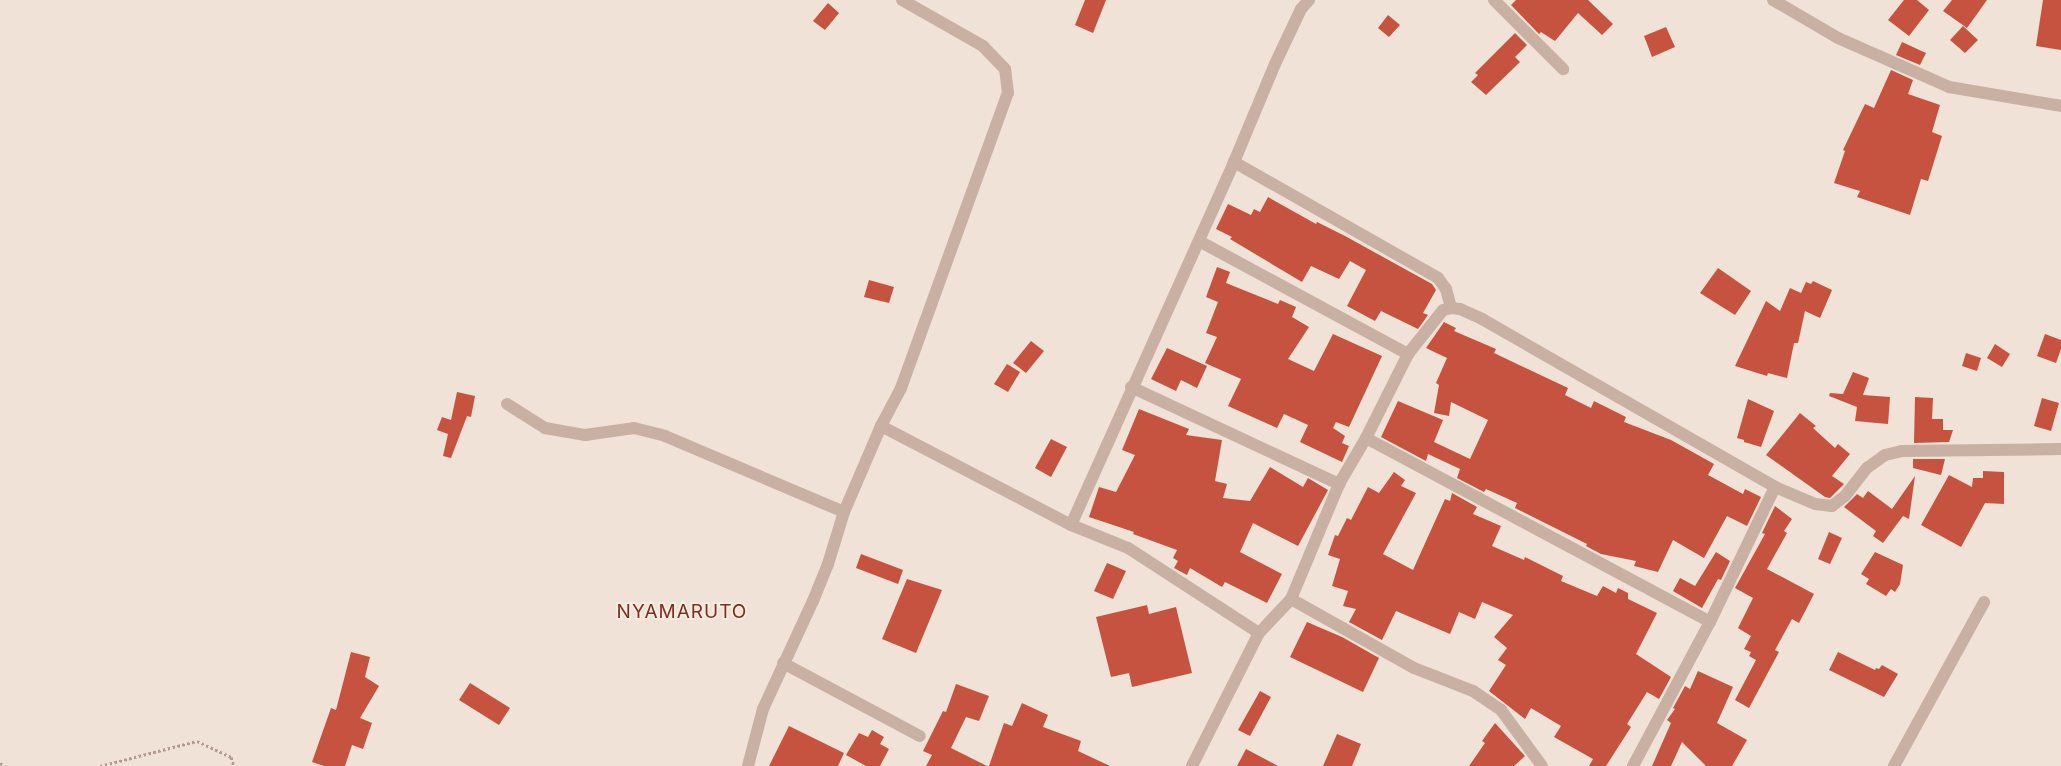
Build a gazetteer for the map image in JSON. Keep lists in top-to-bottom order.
{
  "districts": ["NYAMARUTO"]
}
